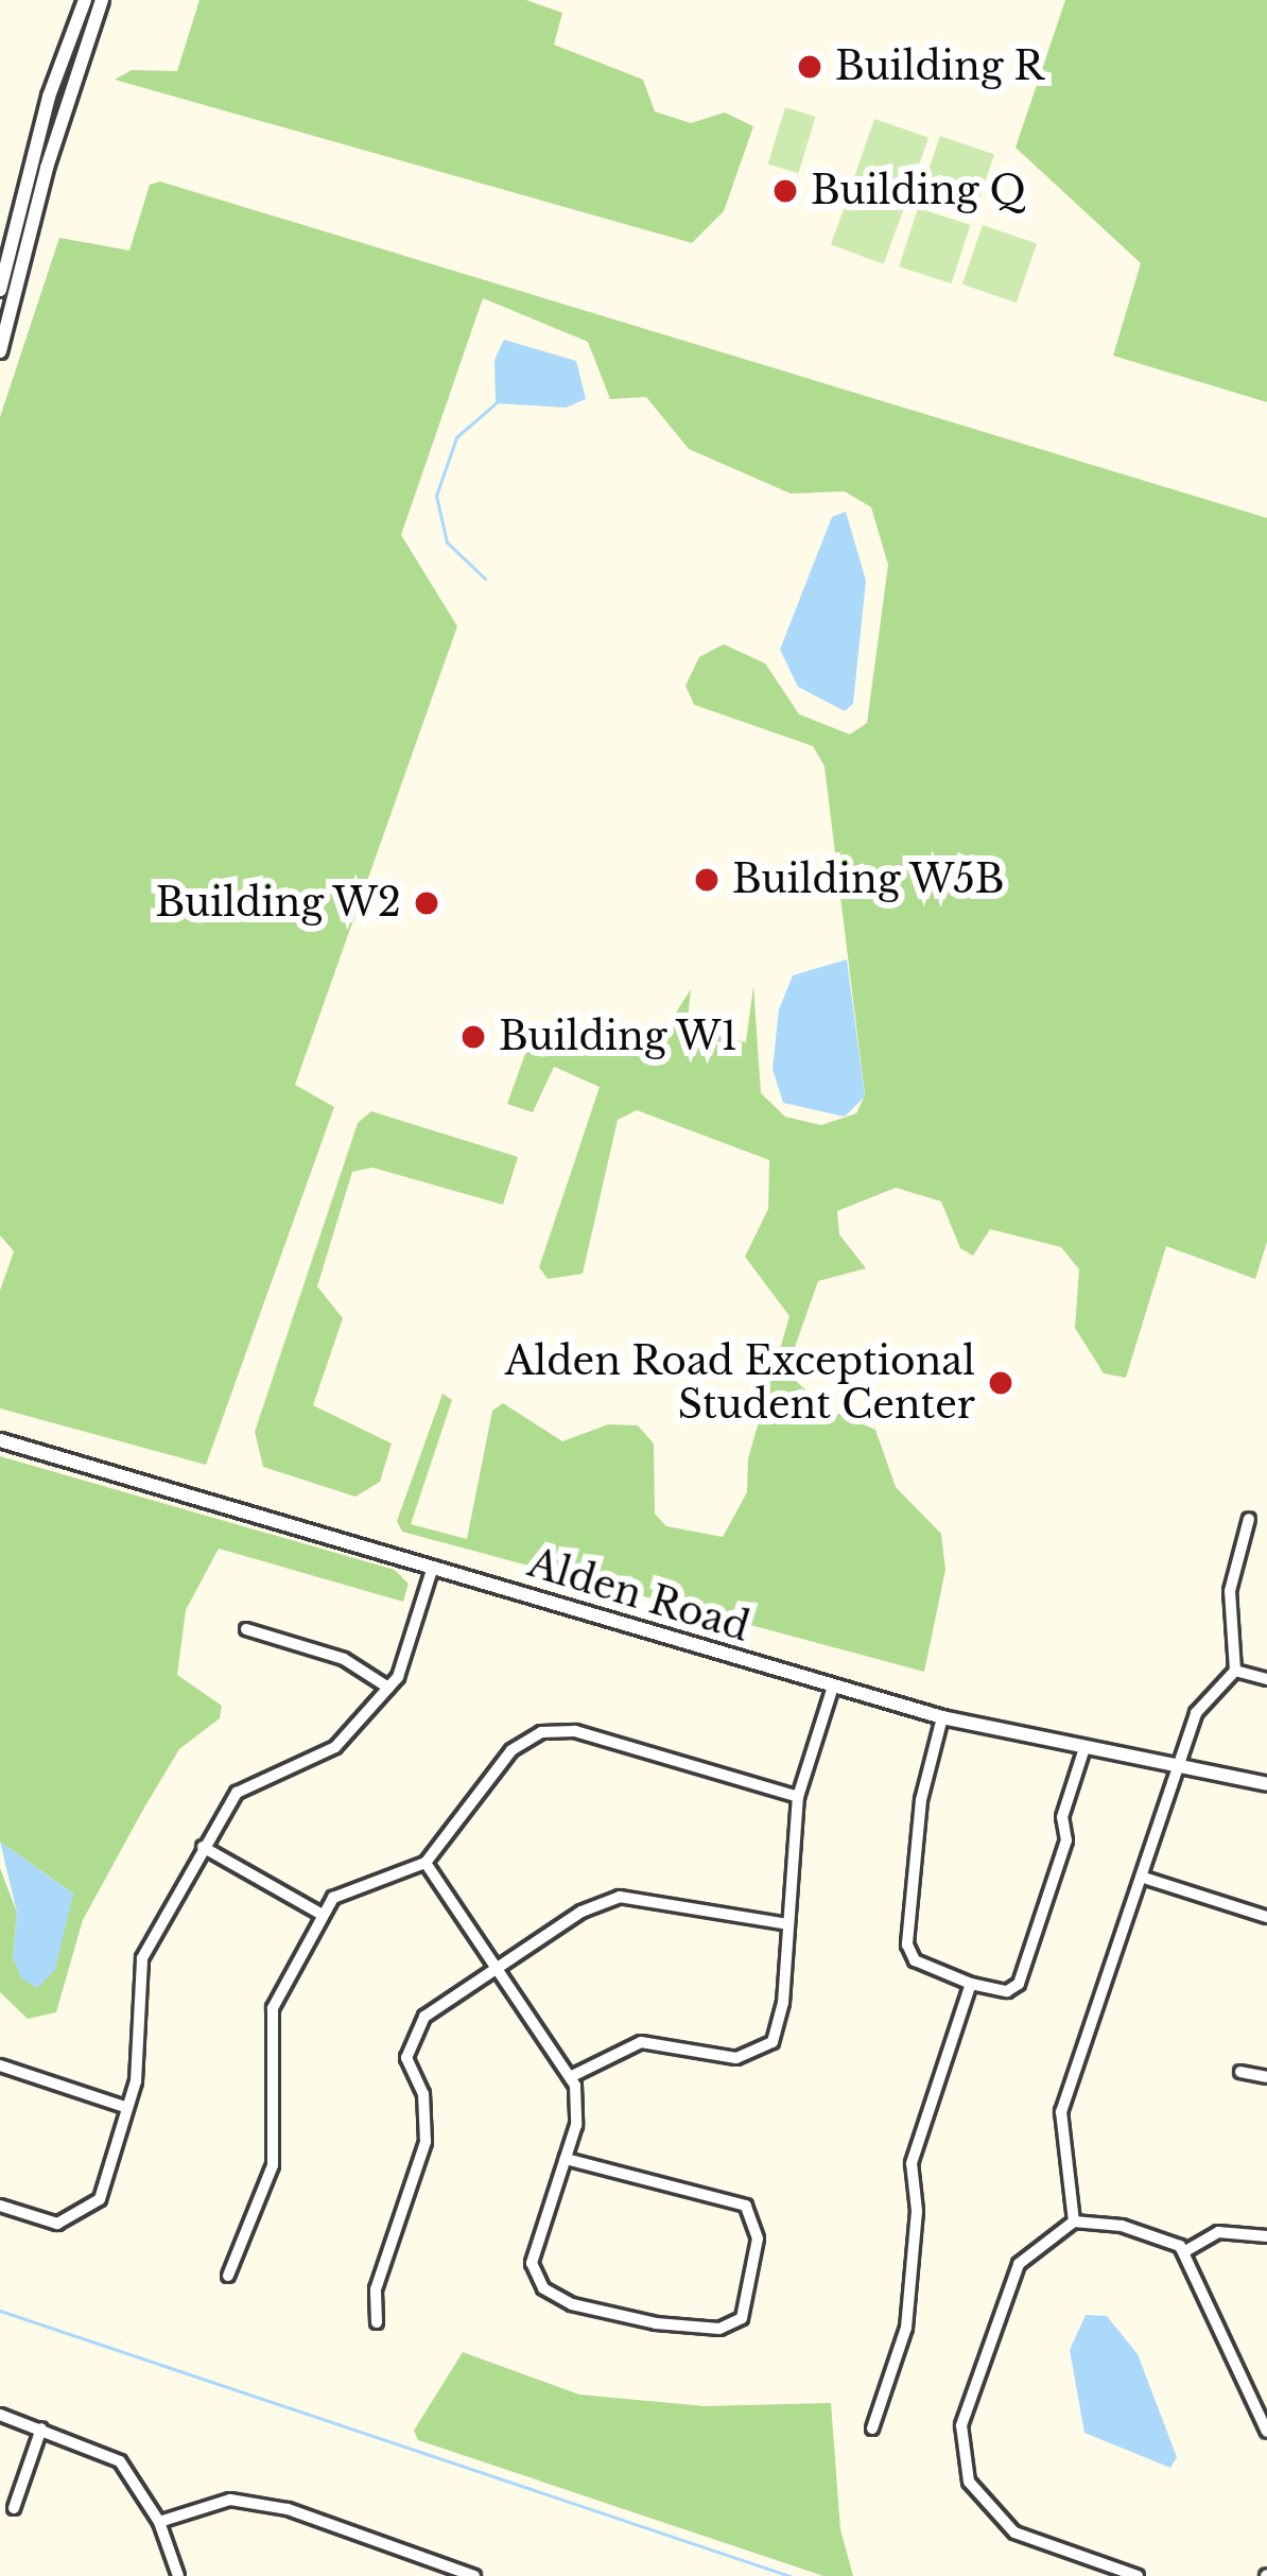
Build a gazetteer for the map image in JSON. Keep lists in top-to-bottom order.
{
  "streets": {
    "street": ["Alden Road"]
  },
  "places": [
    "Building R",
    "Building Q",
    "Building W5B",
    "Building W2",
    "Building W1",
    "Alden Road Exceptional Student Center"
  ]
}
